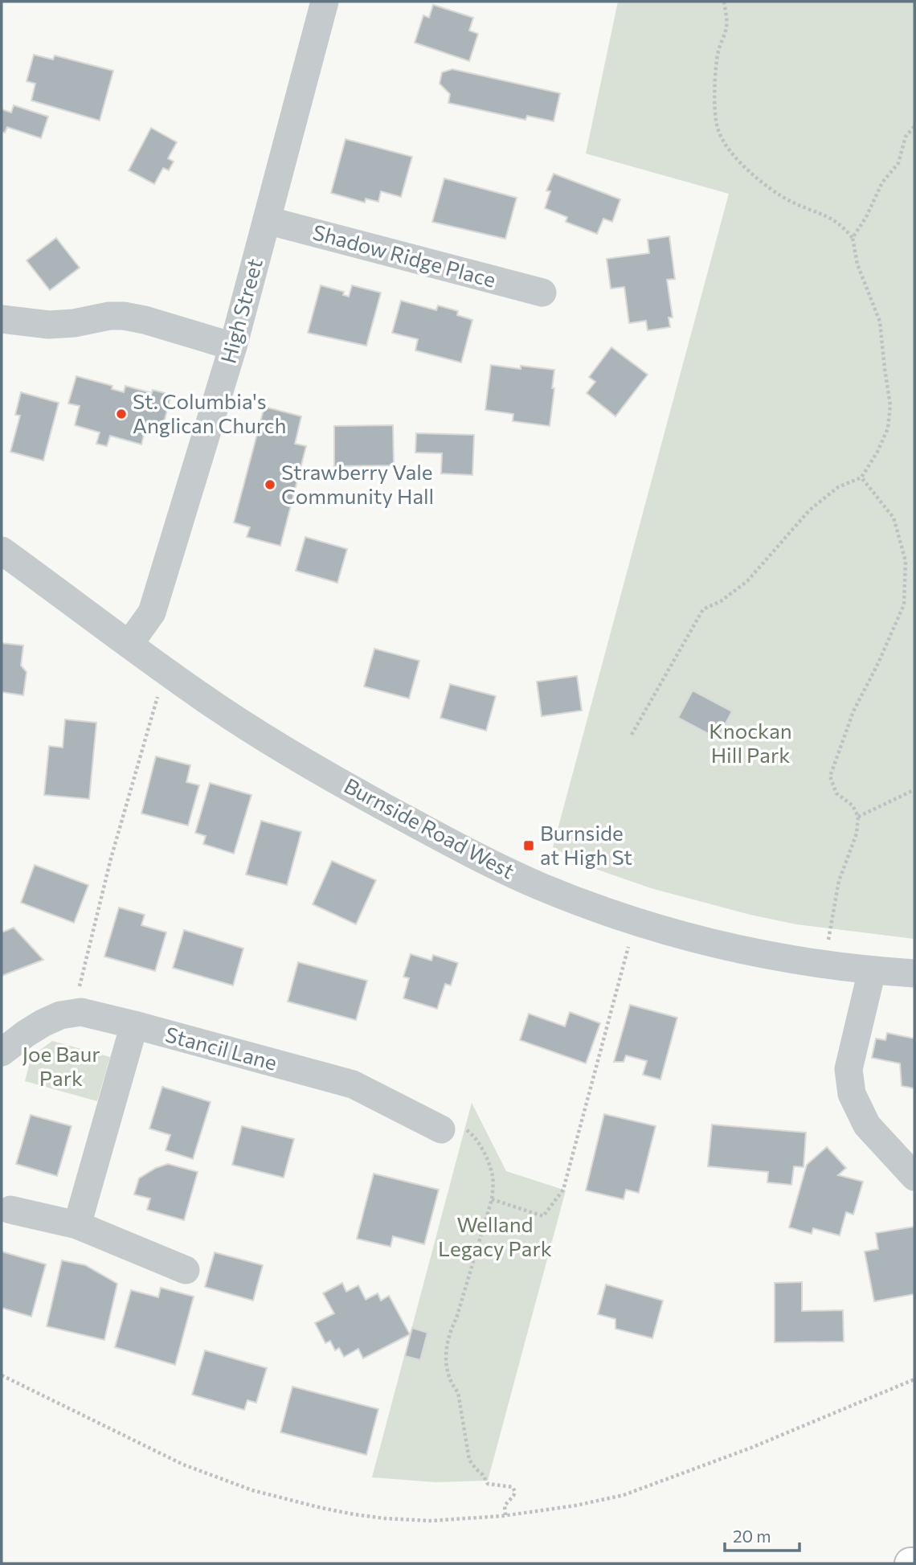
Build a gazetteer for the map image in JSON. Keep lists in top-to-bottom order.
{
  "streets": {
    "street": [
      "Shadow Ridge Place",
      "High Street",
      "Burnside Road West",
      "Stancil Lane"
    ]
  },
  "crossings": [
    ["Shadow Ridge Place", "High Street"],
    ["High Street", "Burnside Road West"]
  ],
  "parks": ["Knockan Hill Park", "Joe Baur Park", "Welland Legacy Park"],
  "places": {
    "other": ["St. Columbia's Anglican Church", "Strawberry Vale Community Hall"],
    "transit": ["Burnside at High St"]
  },
  "scale_bar": "20 m"
}
